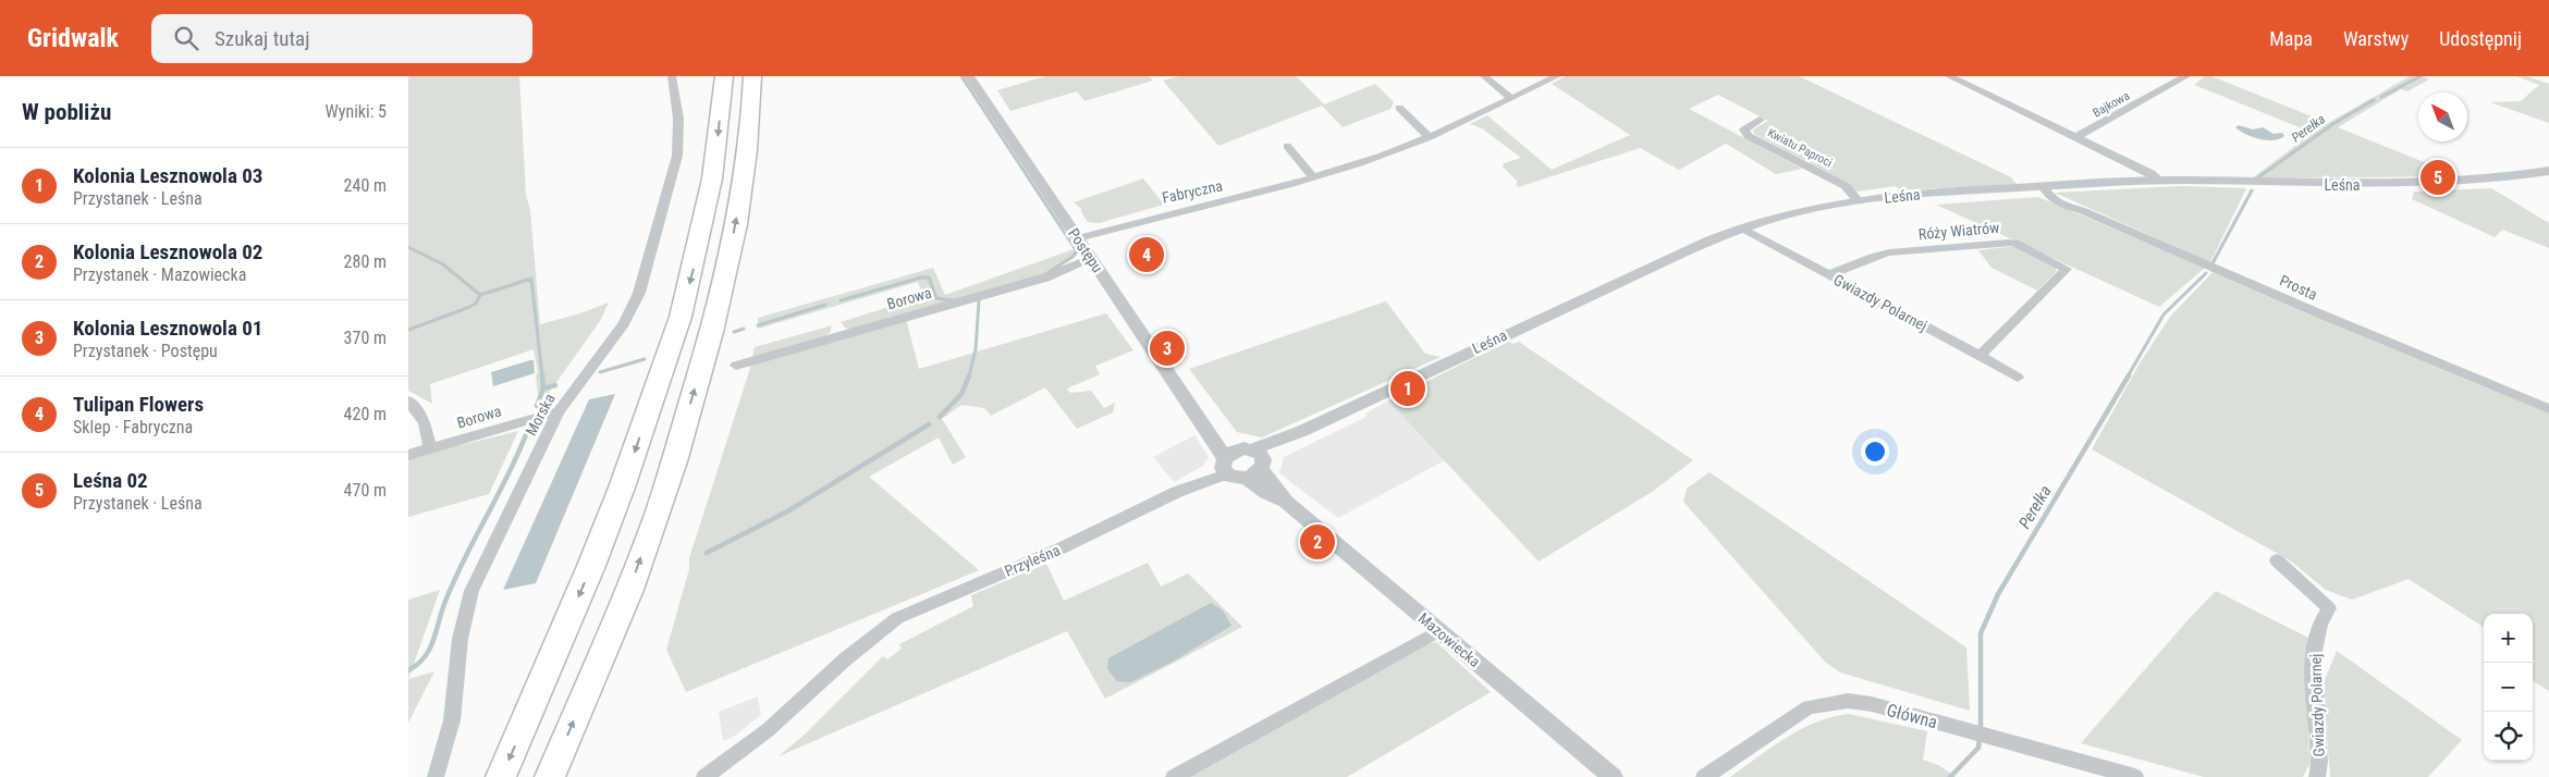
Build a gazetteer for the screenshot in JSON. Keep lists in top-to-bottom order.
{
  "streets": {
    "street": [
      "Bajkowa",
      "Kwiatu Paproci",
      "Leśna",
      "Fabryczna",
      "Róży Wiatrów",
      "Postępu",
      "Prosta",
      "Borowa",
      "Gwiazdy Polarnej",
      "Morska",
      "Przyleśna",
      "Mazowiecka",
      "Główna"
    ]
  },
  "crossings": [
    ["Kwiatu Paproci", "Leśna"],
    ["Leśna", "Postępu"],
    ["Leśna", "Prosta"],
    ["Leśna", "Gwiazdy Polarnej"],
    ["Leśna", "Przyleśna"],
    ["Leśna", "Mazowiecka"],
    ["Fabryczna", "Postępu"],
    ["Róży Wiatrów", "Gwiazdy Polarnej"],
    ["Postępu", "Borowa"],
    ["Postępu", "Przyleśna"],
    ["Postępu", "Mazowiecka"],
    ["Borowa", "Morska"],
    ["Przyleśna", "Mazowiecka"]
  ],
  "water": ["Perełka"],
  "north": "top left",
  "page": {
    "header": "Gridwalk",
    "search": "Szukaj tutaj",
    "nav": ["Mapa", "Warstwy", "Udostępnij"],
    "heading": ["W pobliżu", "Wyniki: 5"],
    "list": [
      {
        "mark": "1",
        "name": "Kolonia Lesznowola 03",
        "note": "Przystanek · Leśna",
        "value": "240 m"
      },
      {
        "mark": "2",
        "name": "Kolonia Lesznowola 02",
        "note": "Przystanek · Mazowiecka",
        "value": "280 m"
      },
      {
        "mark": "3",
        "name": "Kolonia Lesznowola 01",
        "note": "Przystanek · Postępu",
        "value": "370 m"
      },
      {
        "mark": "4",
        "name": "Tulipan Flowers",
        "note": "Sklep · Fabryczna",
        "value": "420 m"
      },
      {
        "mark": "5",
        "name": "Leśna 02",
        "note": "Przystanek · Leśna",
        "value": "470 m"
      }
    ],
    "pins": [
      "5",
      "4",
      "3",
      "1",
      "2"
    ],
    "map_buttons": ["+", "−"]
  }
}
